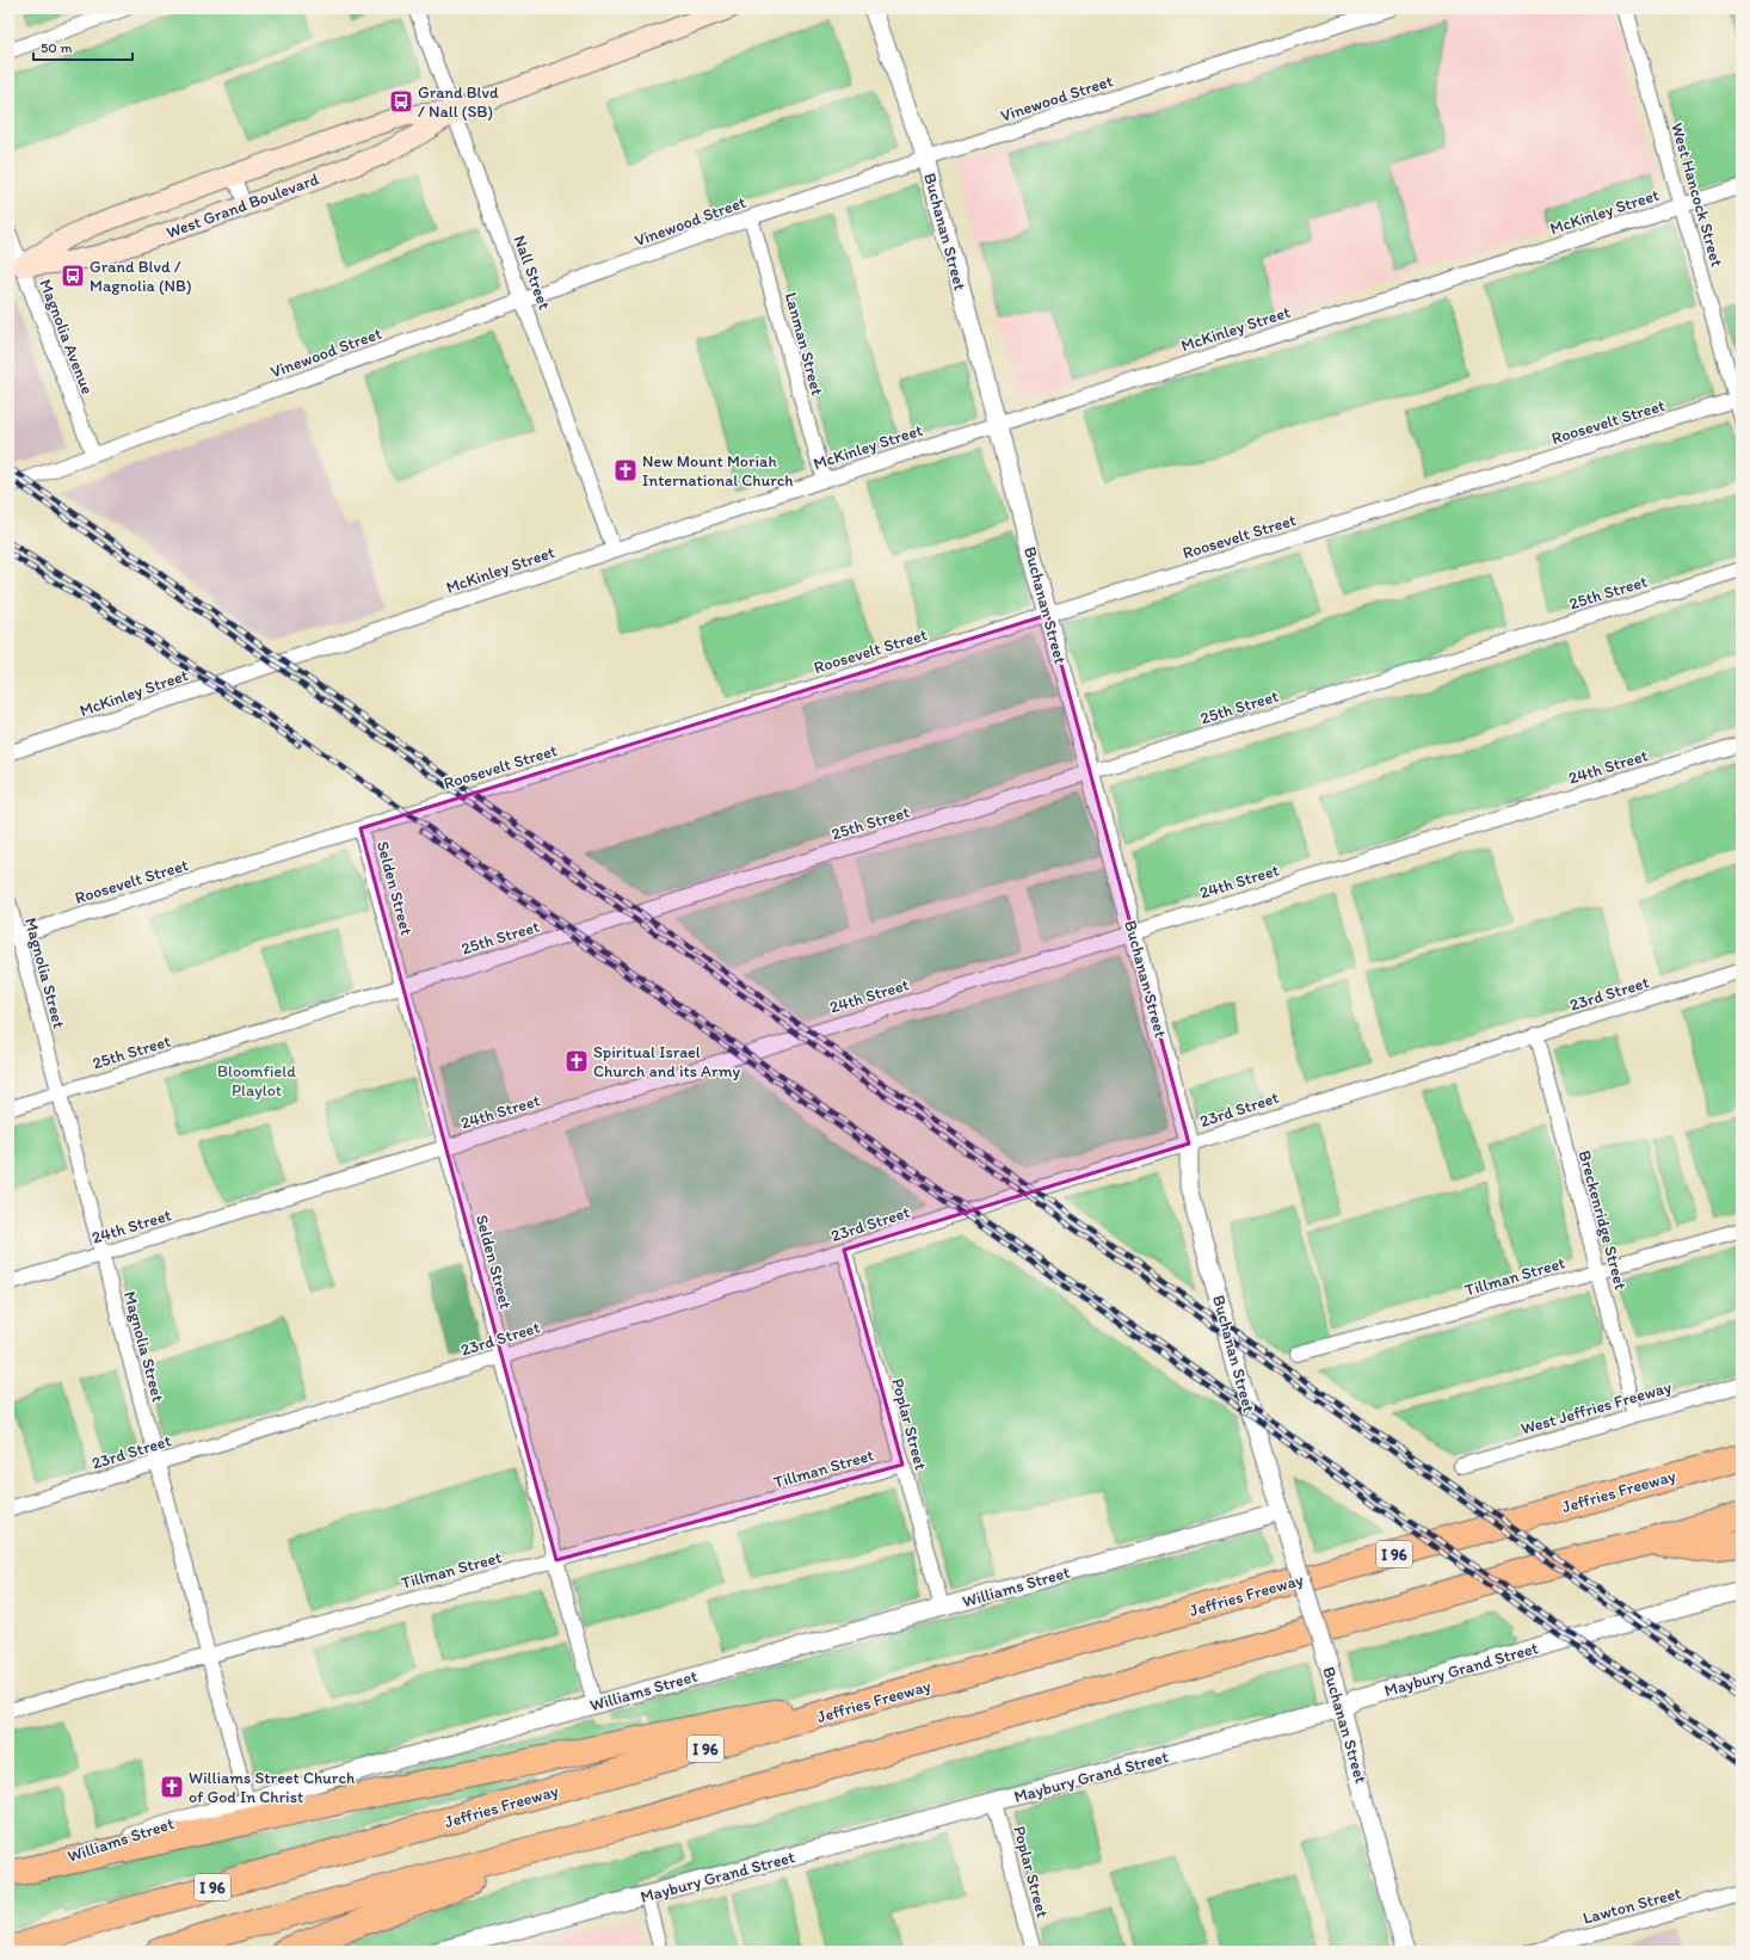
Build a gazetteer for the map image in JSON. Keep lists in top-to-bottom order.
{
  "streets": {
    "highway": ["Jeffries Freeway", "I 96"],
    "main road": ["West Grand Boulevard"],
    "street": [
      "Vinewood Street",
      "West Hancock Street",
      "McKinley Street",
      "Buchanan Street",
      "Nall Street",
      "Magnolia Avenue",
      "Lanman Street",
      "Roosevelt Street",
      "25th Street",
      "24th Street",
      "Selden Street",
      "Magnolia Street",
      "23rd Street",
      "Breckenridge Street",
      "Tillman Street",
      "West Jeffries Freeway",
      "Poplar Street",
      "Williams Street",
      "Maybury Grand Street",
      "Lawton Street"
    ]
  },
  "crossings": [
    ["Vinewood Street", "Buchanan Street"],
    ["Vinewood Street", "Nall Street"],
    ["Vinewood Street", "Magnolia Avenue"],
    ["Vinewood Street", "Lanman Street"],
    ["West Hancock Street", "McKinley Street"],
    ["West Hancock Street", "Roosevelt Street"],
    ["West Grand Boulevard", "Nall Street"],
    ["West Grand Boulevard", "Magnolia Avenue"],
    ["McKinley Street", "Buchanan Street"],
    ["McKinley Street", "Nall Street"],
    ["McKinley Street", "Lanman Street"],
    ["Buchanan Street", "Roosevelt Street"],
    ["Buchanan Street", "25th Street"],
    ["Buchanan Street", "24th Street"],
    ["Buchanan Street", "23rd Street"],
    ["Buchanan Street", "Williams Street"],
    ["Buchanan Street", "Maybury Grand Street"],
    ["Roosevelt Street", "Selden Street"],
    ["Roosevelt Street", "Magnolia Street"],
    ["25th Street", "Selden Street"],
    ["25th Street", "Magnolia Street"],
    ["24th Street", "Selden Street"],
    ["24th Street", "Magnolia Street"],
    ["Selden Street", "23rd Street"],
    ["Selden Street", "Tillman Street"],
    ["Selden Street", "Williams Street"],
    ["Magnolia Street", "23rd Street"],
    ["Magnolia Street", "Tillman Street"],
    ["Magnolia Street", "Williams Street"],
    ["23rd Street", "Breckenridge Street"],
    ["23rd Street", "Poplar Street"],
    ["Breckenridge Street", "Tillman Street"],
    ["Breckenridge Street", "West Jeffries Freeway"],
    ["Tillman Street", "Poplar Street"],
    ["Poplar Street", "Williams Street"],
    ["Poplar Street", "Maybury Grand Street"]
  ],
  "parks": ["Bloomfield Playlot"],
  "places": {
    "bus stop": ["Grand Blvd / Nall (SB)", "Grand Blvd / Magnolia (NB)"],
    "church": ["New Mount Moriah International Church", "Spiritual Israel Church and its Army", "Williams Street Church of God In Christ"]
  },
  "scale_bar": "50 m"
}
